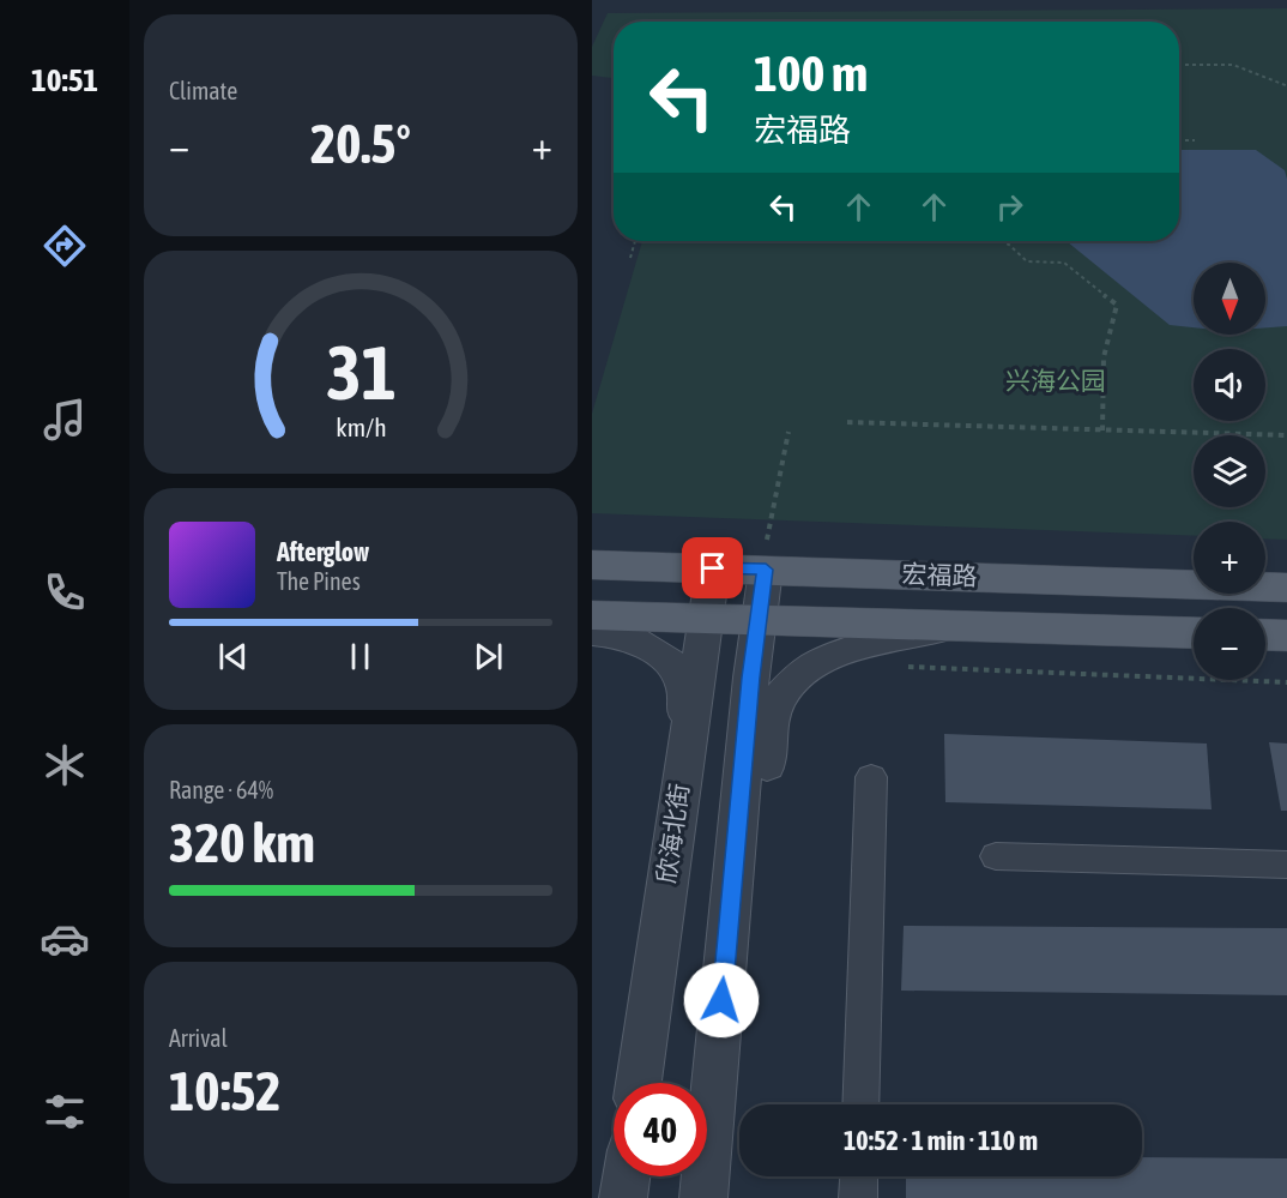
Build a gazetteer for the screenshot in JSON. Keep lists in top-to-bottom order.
{
  "streets": {
    "main road": ["宏福路"],
    "street": ["欣海北街"]
  },
  "crossings": [
    ["宏福路", "欣海北街"]
  ],
  "parks": ["兴海公园"],
  "north": "bottom",
  "page": {
    "tabs": "10:51",
    "tile": [
      "Climate",
      ["Range · 64%", "320 km"],
      ["Arrival", "10:52"]
    ],
    "turn": ["100 m", "宏福路"],
    "heat": ["−", "20.5°", "+"],
    "map_buttons": ["+", "−"],
    "song": ["Afterglow", "The Pines"],
    "limit": "40",
    "trip": "10:52 · 1 min · 110 m",
    "gauge": ["31", "km/h"]
  }
}
